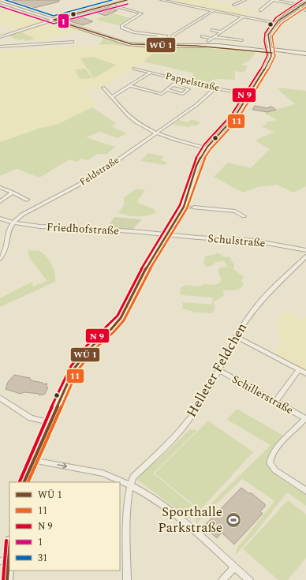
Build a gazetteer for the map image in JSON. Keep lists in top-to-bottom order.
{
  "streets": {
    "street": [
      "Pappelstraße",
      "Feldstraße",
      "Friedhofstraße",
      "Schulstraße",
      "Helleter Feldchen",
      "Schillerstraße"
    ]
  },
  "crossings": [
    ["Pappelstraße", "Feldstraße"],
    ["Feldstraße", "Friedhofstraße"],
    ["Friedhofstraße", "Schulstraße"],
    ["Helleter Feldchen", "Schillerstraße"]
  ],
  "places": {
    "sports": ["Sporthalle Parkstraße"]
  },
  "lines": ["transit line 31", "transit line 1", "transit line 11"],
  "legend": [
    "WÜ 1",
    "11",
    "N 9",
    "1",
    "31"
  ]
}
